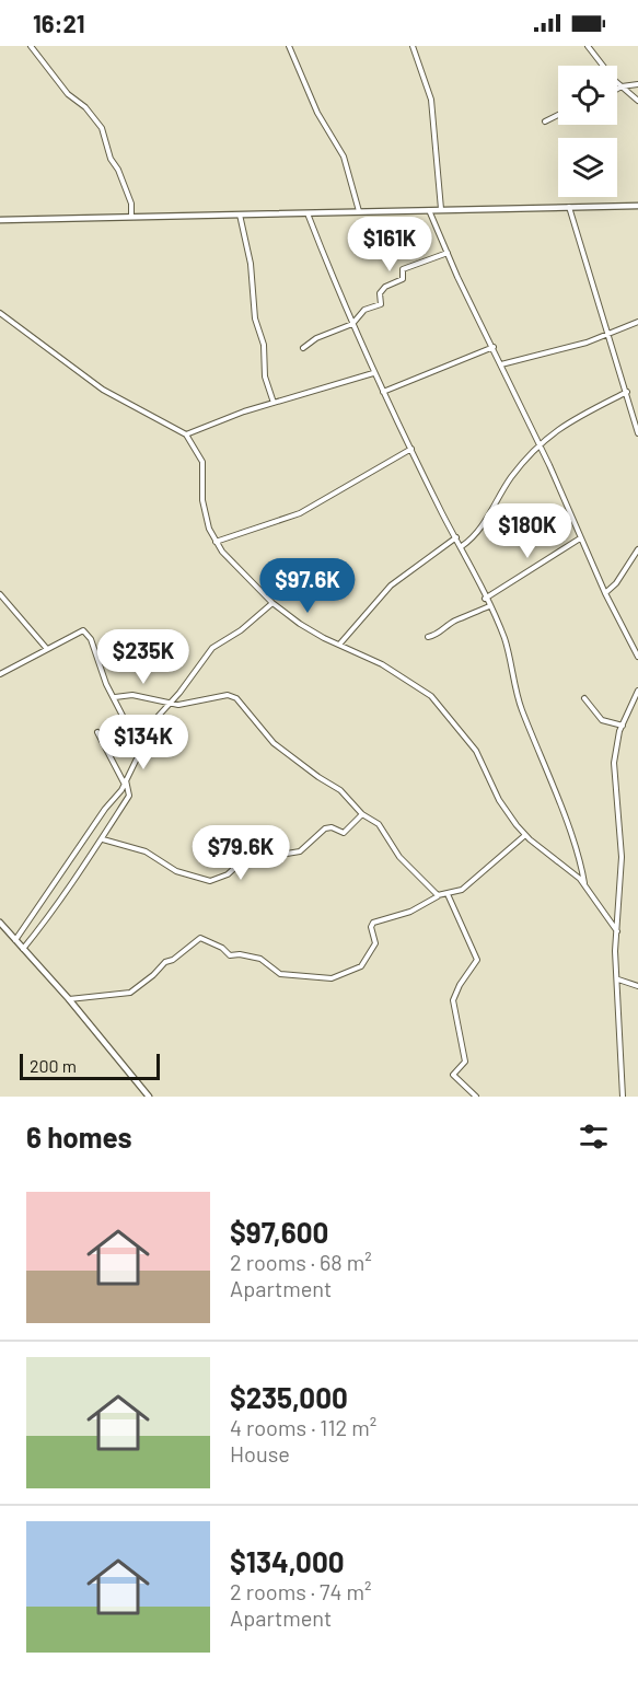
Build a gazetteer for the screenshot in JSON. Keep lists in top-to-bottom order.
{
  "scale_bar": "200 m",
  "page": {
    "status": "16:21",
    "price": [
      "$161K",
      "$180K",
      "$97.6K",
      "$235K",
      "$134K",
      "$79.6K"
    ],
    "scale": "200 m",
    "heading": "6 homes",
    "list": [
      {
        "name": "$97,600",
        "note": "2 rooms · 68 m² · Apartment"
      },
      {
        "name": "$235,000",
        "note": "4 rooms · 112 m² · House"
      },
      {
        "name": "$134,000",
        "note": "2 rooms · 74 m² · Apartment"
      }
    ]
  }
}
